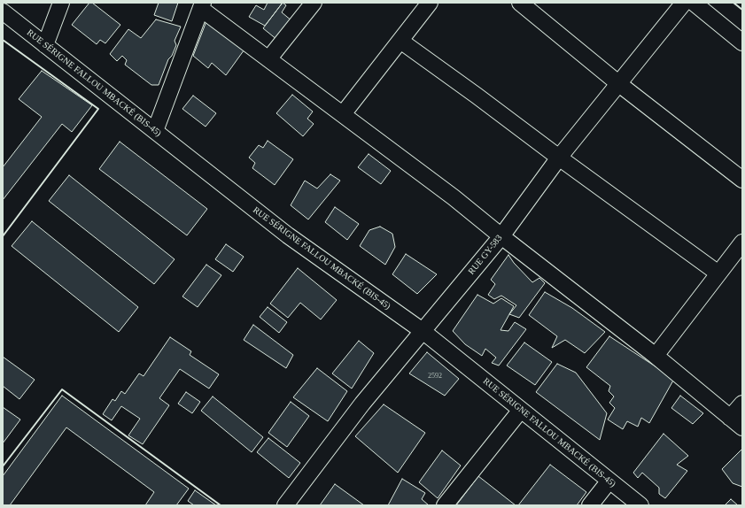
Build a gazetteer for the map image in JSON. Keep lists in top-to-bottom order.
{
  "streets": {
    "street": ["RUE SÉRIGNE FALLOU MBACKÉ (BIS-45)", "RUE GY-583"]
  },
  "crossings": [
    ["RUE SÉRIGNE FALLOU MBACKÉ (BIS-45)", "RUE GY-583"]
  ],
  "house_numbers": ["2592"]
}
